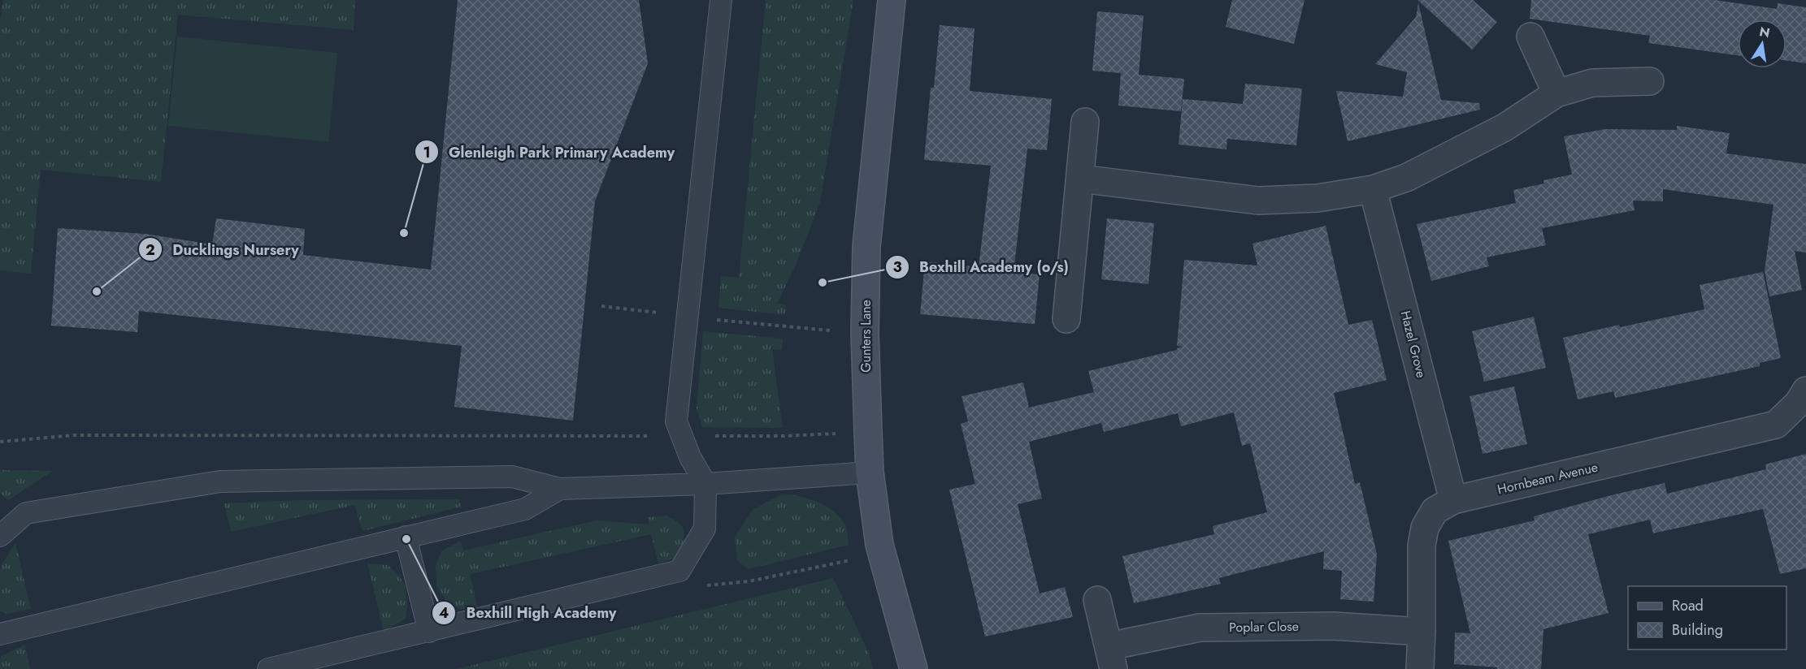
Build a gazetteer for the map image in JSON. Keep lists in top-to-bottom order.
{
  "streets": {
    "street": [
      "Gunters Lane",
      "Hazel Grove",
      "Hornbeam Avenue",
      "Poplar Close"
    ]
  },
  "crossings": [
    ["Hazel Grove", "Hornbeam Avenue"],
    ["Hornbeam Avenue", "Poplar Close"]
  ],
  "places": [
    "Glenleigh Park Primary Academy",
    "Bexhill Academy (o/s)",
    "Ducklings Nursery",
    "Bexhill High Academy"
  ],
  "legend": ["Road", "Building"],
  "north": "top"
}
